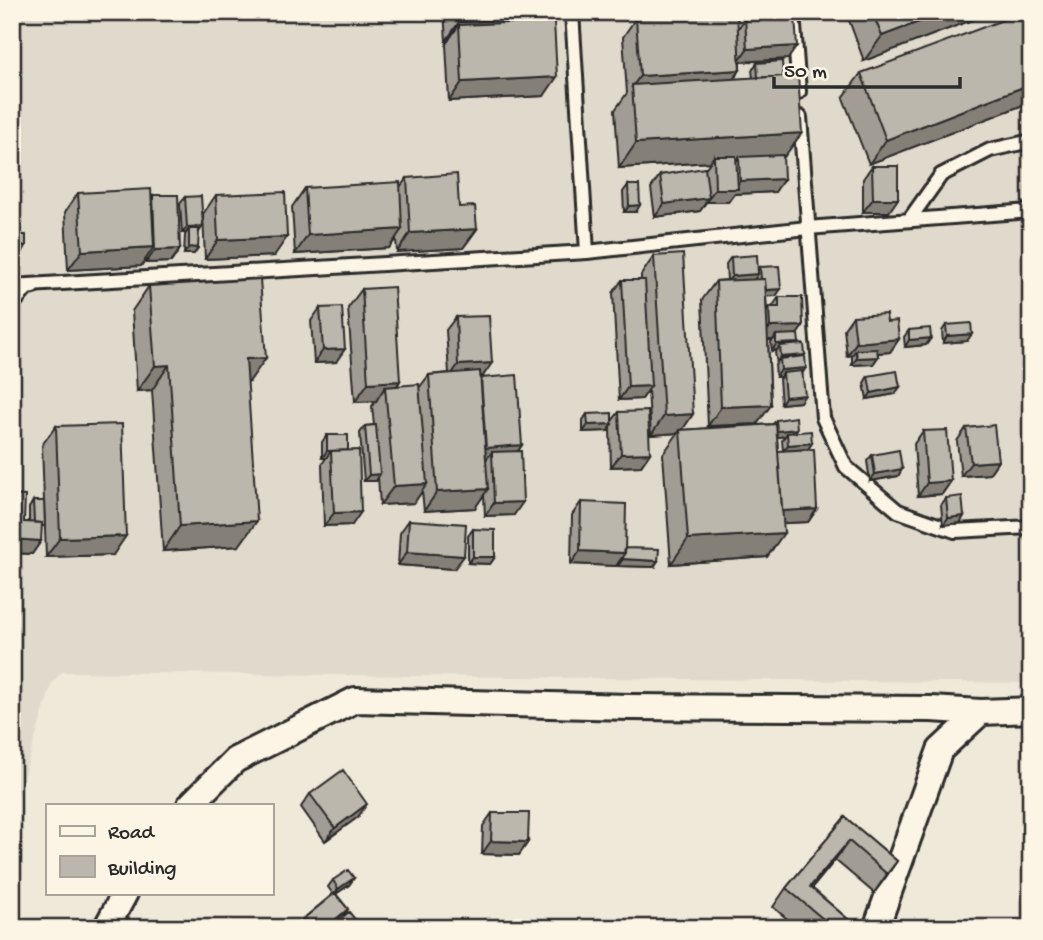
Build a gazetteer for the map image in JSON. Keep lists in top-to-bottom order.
{
  "legend": ["Road", "Building"],
  "scale_bar": "50 m"
}
